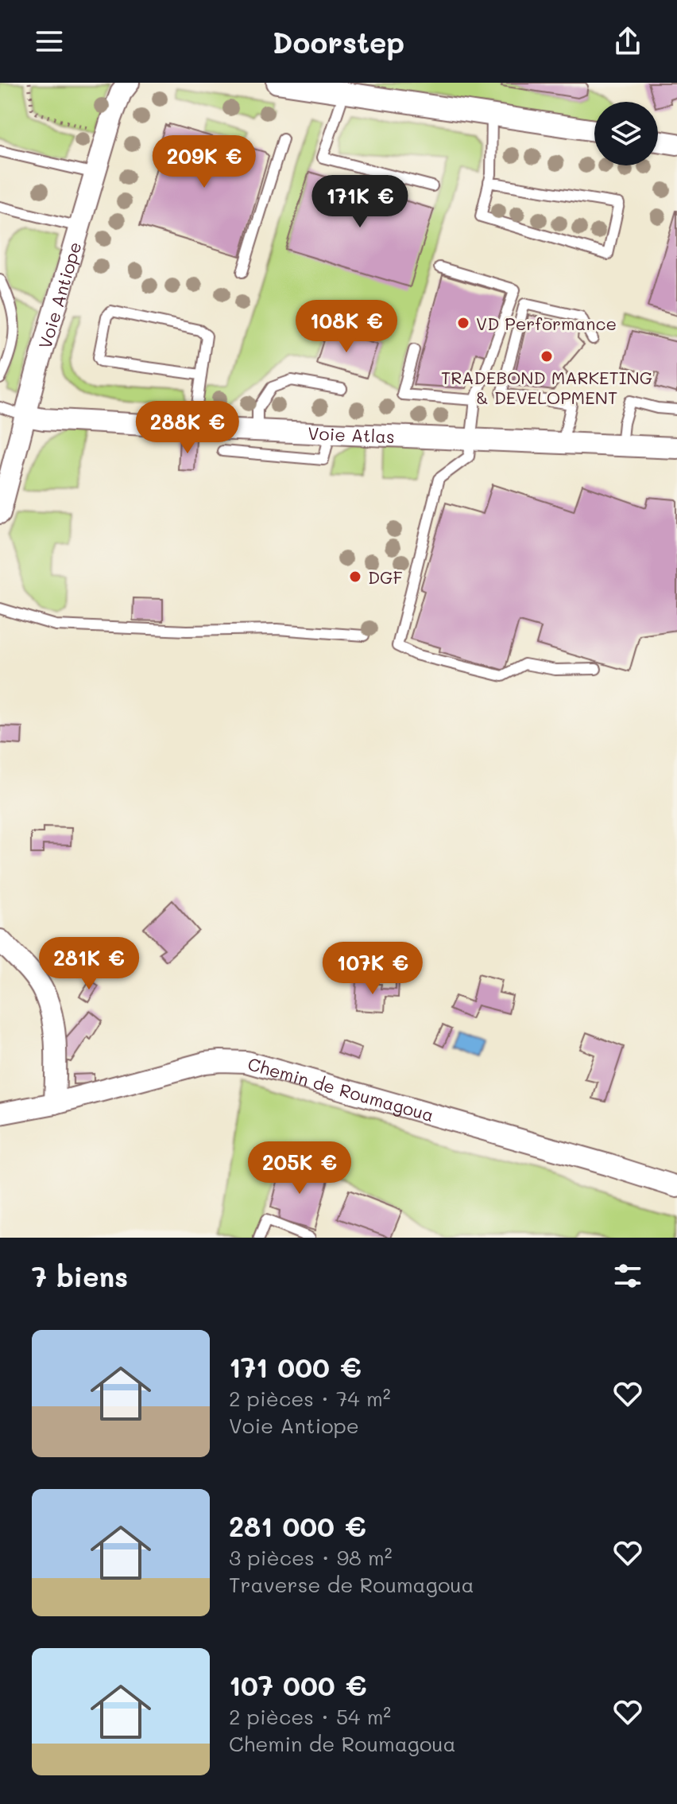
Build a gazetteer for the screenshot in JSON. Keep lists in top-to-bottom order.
{
  "streets": {
    "street": ["Voie Antiope", "Voie Atlas", "Chemin de Roumagoua"]
  },
  "crossings": [
    ["Voie Antiope", "Voie Atlas"]
  ],
  "places": ["VD Performance", "TRADEBOND MARKETING & DEVELOPMENT", "DGF"],
  "page": {
    "header": "Doorstep",
    "price": [
      "209K €",
      "171K €",
      "108K €",
      "288K €",
      "281K €",
      "107K €",
      "205K €"
    ],
    "heading": "7 biens",
    "list": [
      {
        "name": "171 000 €",
        "note": "2 pièces · 74 m² · Voie Antiope"
      },
      {
        "name": "281 000 €",
        "note": "3 pièces · 98 m² · Traverse de Roumagoua"
      },
      {
        "name": "107 000 €",
        "note": "2 pièces · 54 m² · Chemin de Roumagoua"
      }
    ]
  }
}
